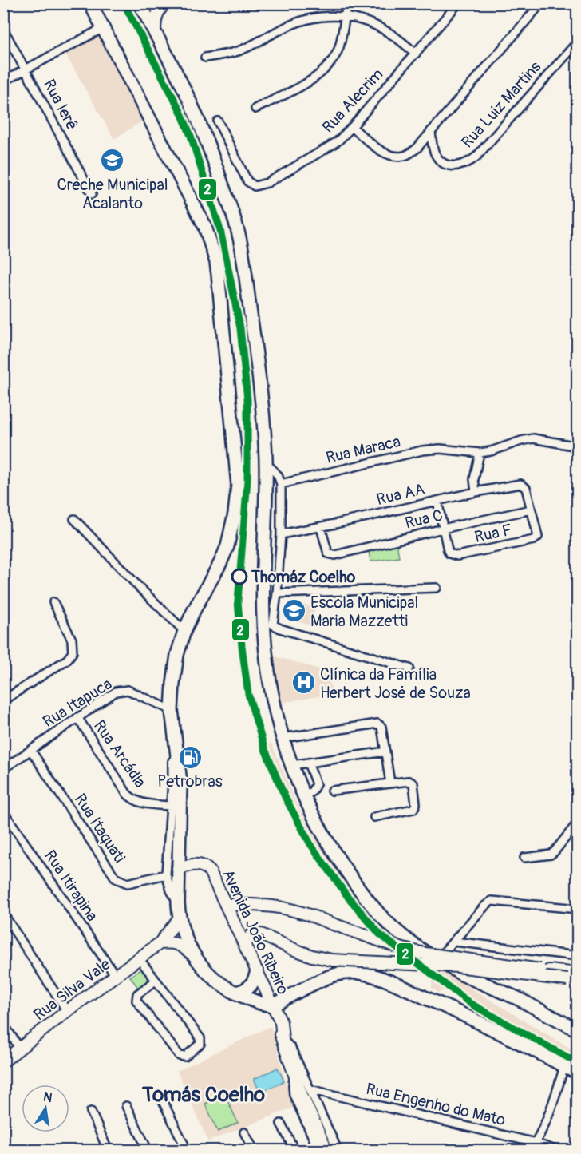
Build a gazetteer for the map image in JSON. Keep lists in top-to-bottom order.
{
  "streets": {
    "main road": ["Avenida João Ribeiro", "Rua Silva Vale"],
    "street": [
      "Rua Alecrim",
      "Rua Ierê",
      "Rua Luiz Martins",
      "Rua Maraca",
      "Rua AA",
      "Rua C",
      "Rua F",
      "Rua Itapuca",
      "Rua Arcádia",
      "Rua Itaquati",
      "Rua Itirapina",
      "Rua Engenho do Mato"
    ]
  },
  "crossings": [
    ["Rua AA", "Rua C"],
    ["Rua AA", "Rua F"],
    ["Rua C", "Rua F"],
    ["Rua Itapuca", "Rua Arcádia"],
    ["Rua Itapuca", "Rua Itaquati"],
    ["Rua Itirapina", "Rua Silva Vale"],
    ["Avenida João Ribeiro", "Rua Engenho do Mato"]
  ],
  "districts": ["Tomás Coelho"],
  "places": {
    "school or university": ["Creche Municipal Acalanto", "Escola Municipal Maria Mazzetti"],
    "other": ["Thomáz Coelho"],
    "hospital": ["Clínica da Família Herbert José de Souza"],
    "fuel station": ["Petrobras"]
  },
  "lines": ["transit line 2"],
  "north": "top"
}
